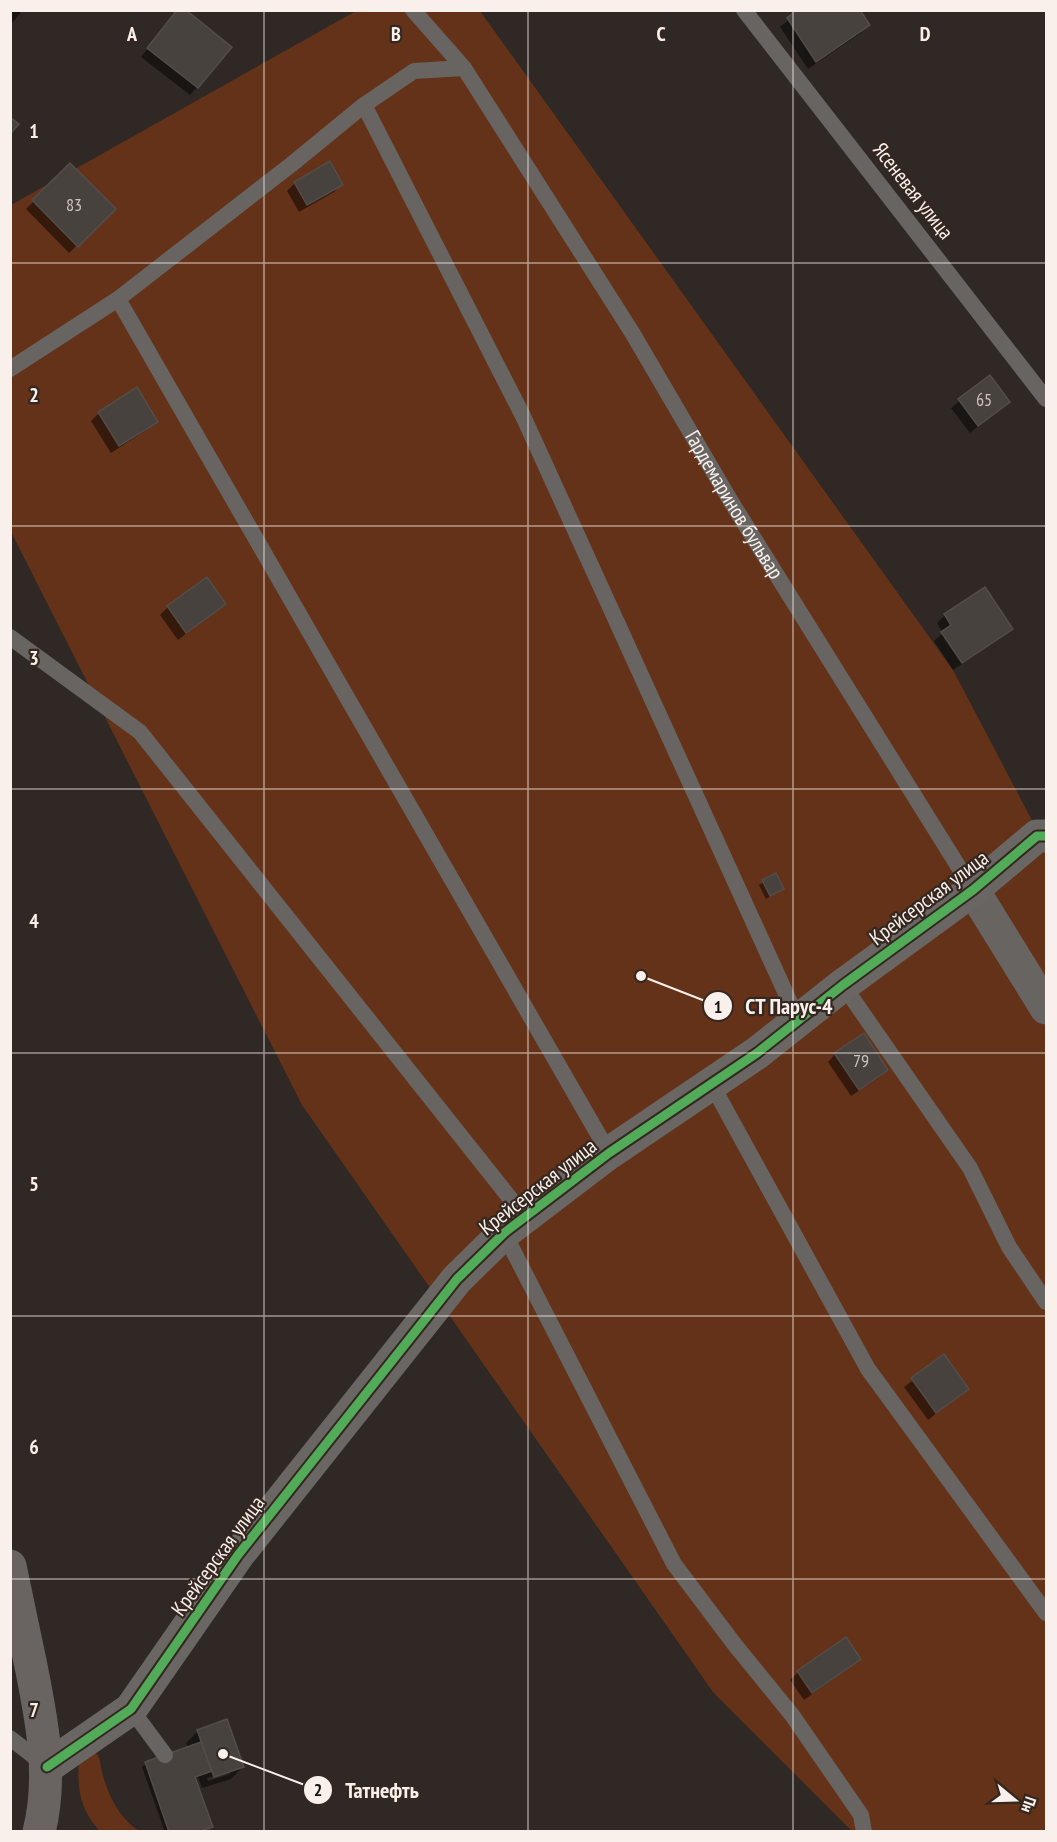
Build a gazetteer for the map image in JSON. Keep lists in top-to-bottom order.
{
  "streets": {
    "street": ["Гардемаринов бульвар", "Крейсерская улица"],
    "lane": ["Ясеневая улица"]
  },
  "crossings": [
    ["Гардемаринов бульвар", "Крейсерская улица"]
  ],
  "places": ["СТ Парус-4", "Татнефть"],
  "house_numbers": ["83", "65", "79"],
  "north": "right",
  "grid": {
    "columns": [
      "A",
      "B",
      "C",
      "D"
    ],
    "rows": [
      "1",
      "2",
      "3",
      "4",
      "5",
      "6",
      "7"
    ]
  }
}
